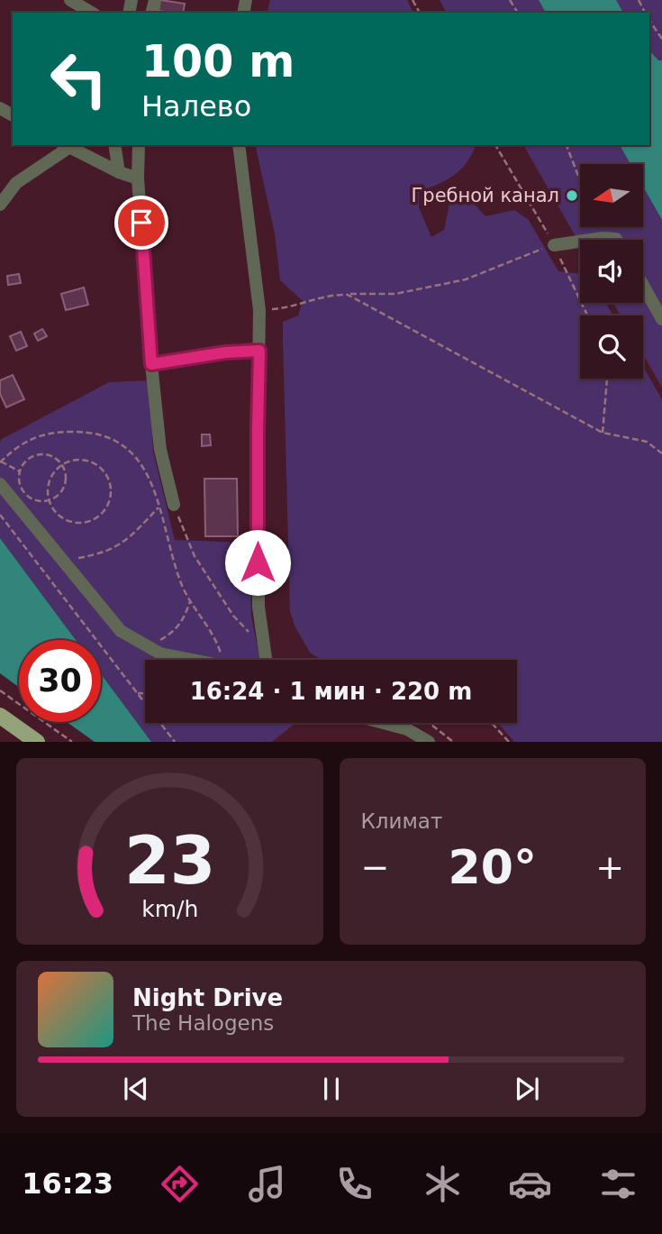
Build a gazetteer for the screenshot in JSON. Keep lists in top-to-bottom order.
{
  "places": ["Гребной канал"],
  "north": "left",
  "page": {
    "turn": ["100 m", "Налево"],
    "limit": "30",
    "trip": "16:24 · 1 мин · 220 m",
    "tile": "Климат",
    "heat": ["−", "20°", "+"],
    "song": ["Night Drive", "The Halogens"],
    "tabs": "16:23",
    "gauge": ["23", "km/h"]
  }
}
